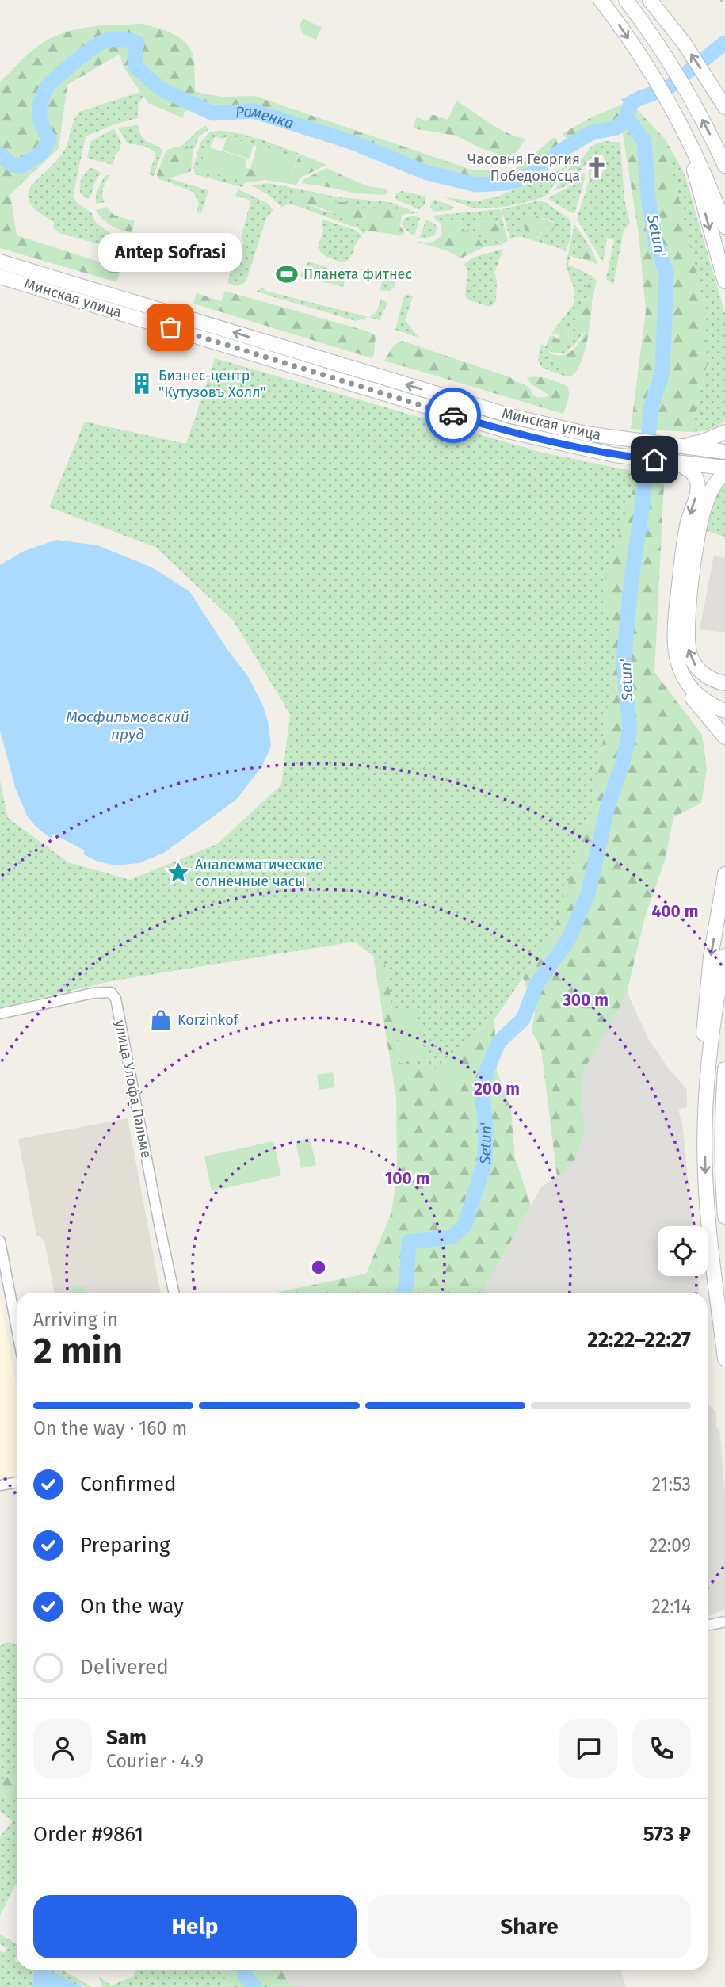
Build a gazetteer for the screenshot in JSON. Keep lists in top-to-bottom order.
{
  "streets": {
    "main road": ["Минская улица"],
    "street": ["улица Улофа Пальме"]
  },
  "water": ["Раменка", "Setun'", "Мосфильмовский пруд"],
  "places": {
    "church": ["Часовня Георгия Победоносца"],
    "sports": ["Планета фитнес"],
    "other": ["Antep Sofrasi"],
    "building": ["Бизнес-центр \"Кутузовъ Холл\""],
    "place": ["Аналемматические солнечные часы"],
    "shop": ["Korzinkof"]
  },
  "page": {
    "bubble": "Antep Sofrasi",
    "heading": ["2 min", "Arriving in", "22:22–22:27"],
    "panel": [
      "Sam",
      "Courier · 4.9",
      "Order #9861",
      "573 ₽"
    ],
    "bar": "On the way · 160 m",
    "list": [
      ["Confirmed", "21:53"],
      ["Preparing", "22:09"],
      ["On the way", "22:14"],
      "Delivered"
    ],
    "buttons": ["Help", "Share"]
  },
  "rings": [
    "400 m",
    "300 m",
    "200 m",
    "100 m"
  ]
}
